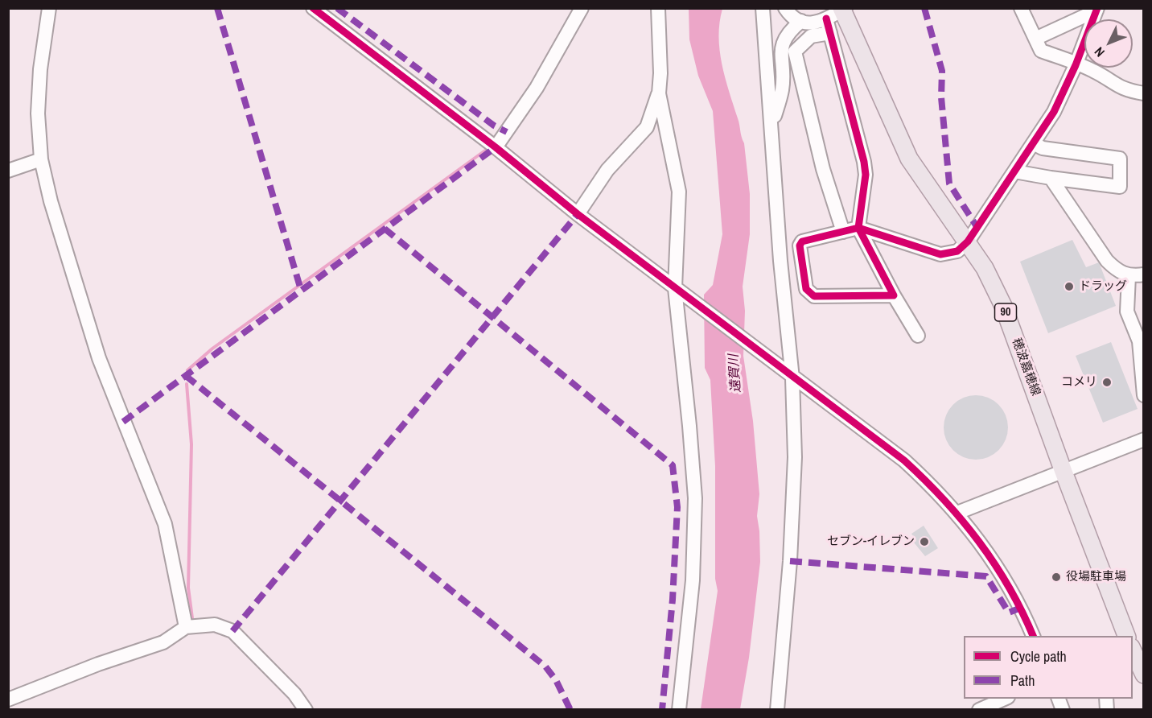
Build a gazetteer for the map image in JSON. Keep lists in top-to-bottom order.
{
  "streets": {
    "main road": ["90", "穂波嘉穂線"]
  },
  "water": ["遠賀川"],
  "places": [
    "ドラッグ",
    "コメリ",
    "セブン-イレブン",
    "役場駐車場"
  ],
  "legend": ["Cycle path", "Path"],
  "north": "bottom left"
}
